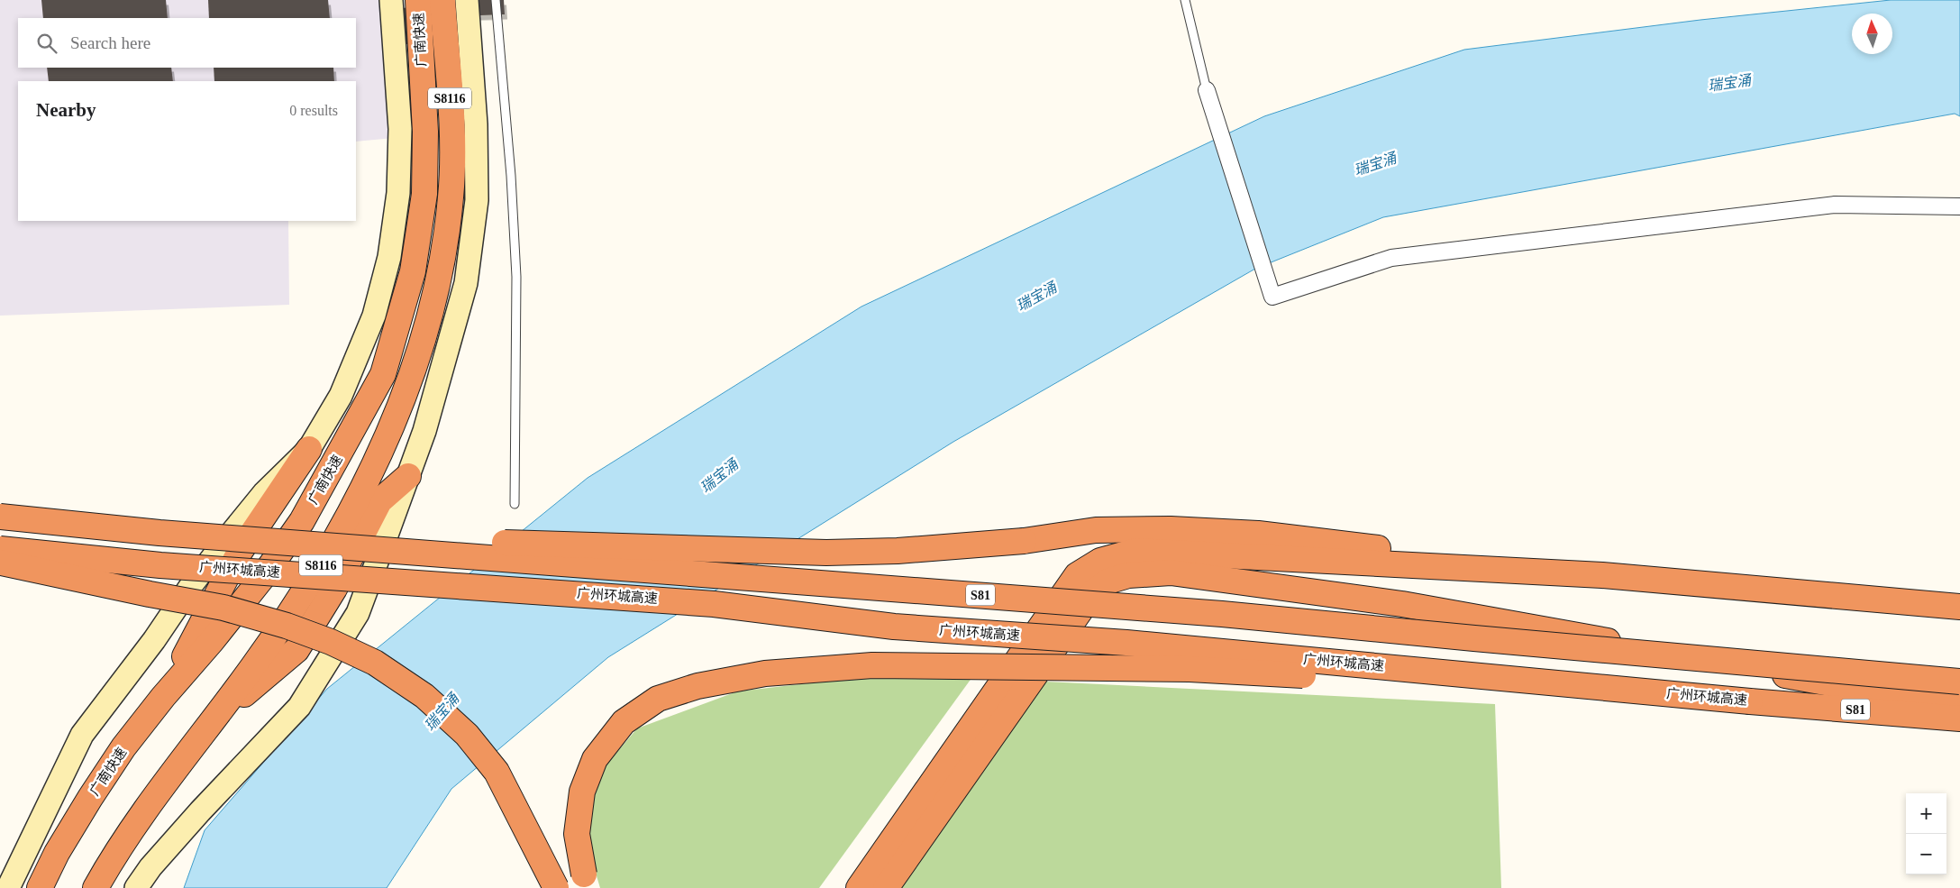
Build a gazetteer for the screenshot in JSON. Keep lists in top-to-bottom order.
{
  "streets": {
    "highway": [
      "广南快速",
      "S8116",
      "广州环城高速",
      "S81"
    ]
  },
  "water": ["瑞宝涌"],
  "north": "top",
  "page": {
    "search": "Search here",
    "heading": ["Nearby", "0 results"],
    "map_buttons": ["+", "−"]
  }
}
